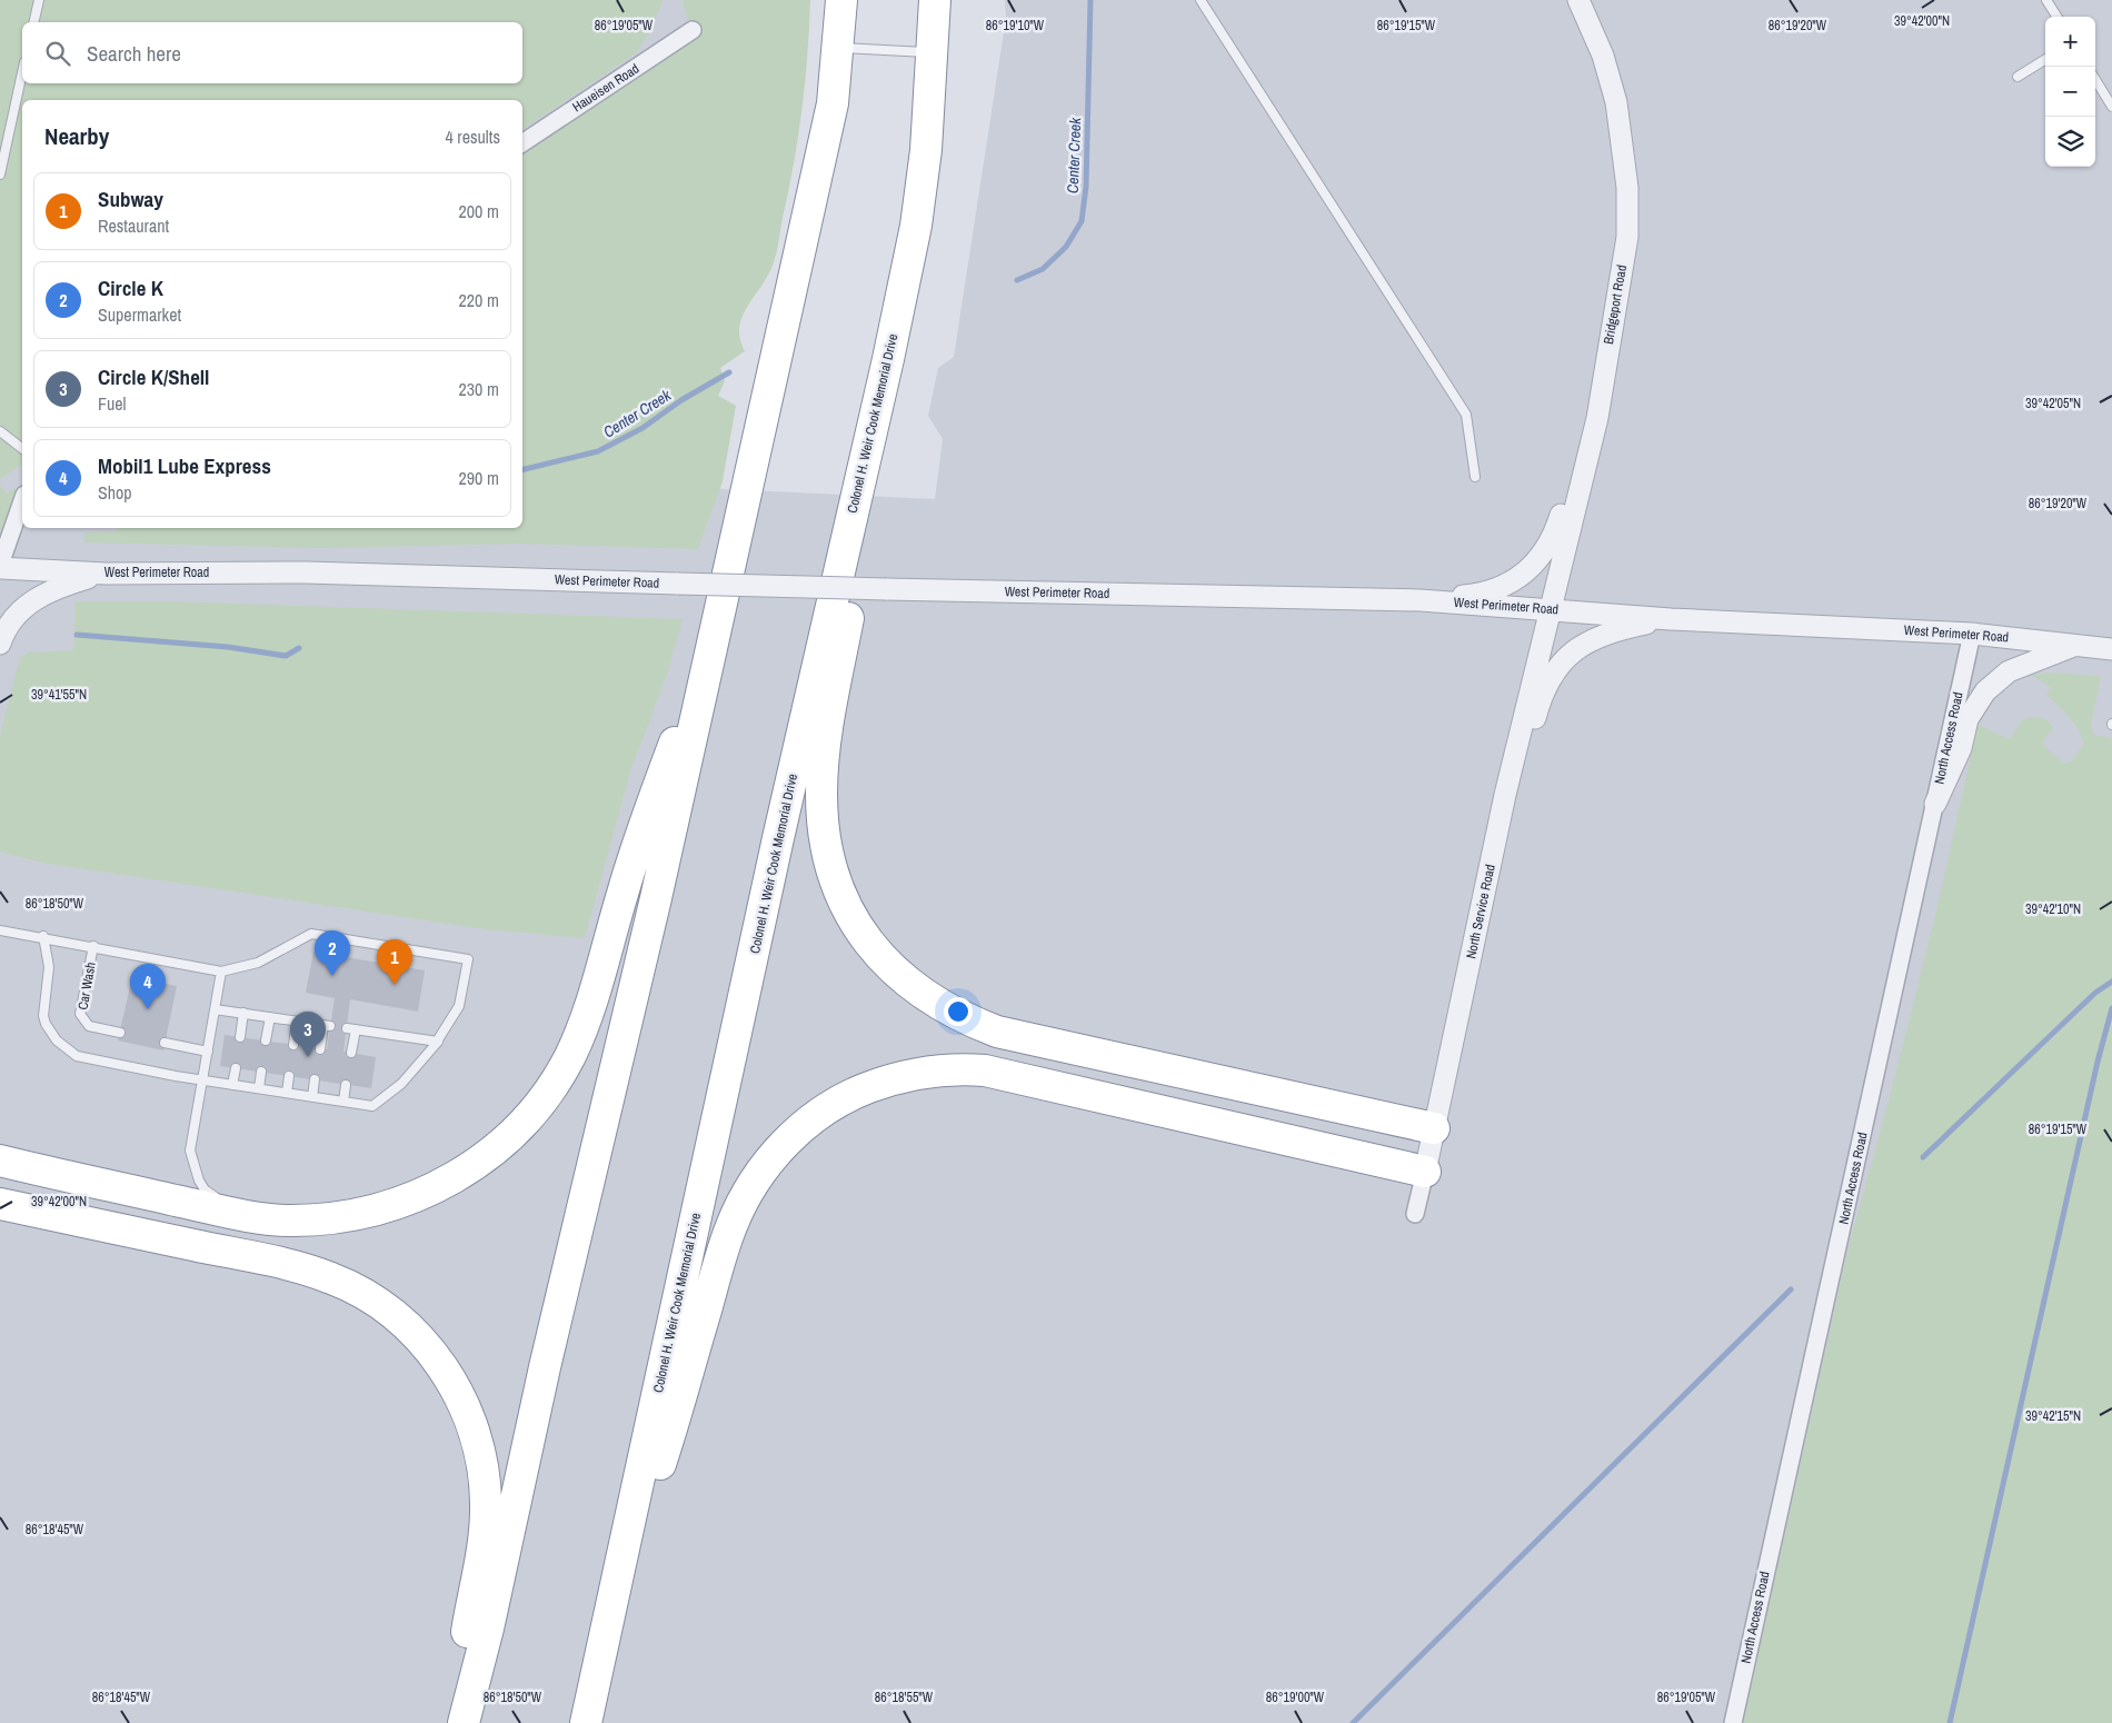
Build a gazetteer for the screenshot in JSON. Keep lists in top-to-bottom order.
{
  "streets": {
    "highway": ["Colonel H. Weir Cook Memorial Drive"],
    "street": [
      "Haueisen Road",
      "Bridgeport Road",
      "West Perimeter Road",
      "North Access Road",
      "North Service Road"
    ],
    "lane": ["Car Wash"]
  },
  "crossings": [
    ["Bridgeport Road", "West Perimeter Road"],
    ["Bridgeport Road", "North Service Road"],
    ["West Perimeter Road", "North Access Road"],
    ["West Perimeter Road", "North Service Road"]
  ],
  "water": ["Center Creek"],
  "page": {
    "map_buttons": ["+", "−"],
    "search": "Search here",
    "heading": ["Nearby", "4 results"],
    "list": [
      {
        "mark": "1",
        "name": "Subway",
        "note": "Restaurant",
        "value": "200 m"
      },
      {
        "mark": "2",
        "name": "Circle K",
        "note": "Supermarket",
        "value": "220 m"
      },
      {
        "mark": "3",
        "name": "Circle K/Shell",
        "note": "Fuel",
        "value": "230 m"
      },
      {
        "mark": "4",
        "name": "Mobil1 Lube Express",
        "note": "Shop",
        "value": "290 m"
      }
    ],
    "pins": [
      "2",
      "1",
      "4",
      "3"
    ]
  },
  "coordinates": [
    "39°42'00\"N",
    "86°19'05\"W",
    "86°19'10\"W",
    "86°19'15\"W",
    "86°19'20\"W",
    "39°42'05\"N",
    "39°41'55\"N",
    "86°18'50\"W",
    "39°42'10\"N",
    "39°42'15\"N",
    "86°18'45\"W",
    "86°18'55\"W",
    "86°19'00\"W"
  ]
}
